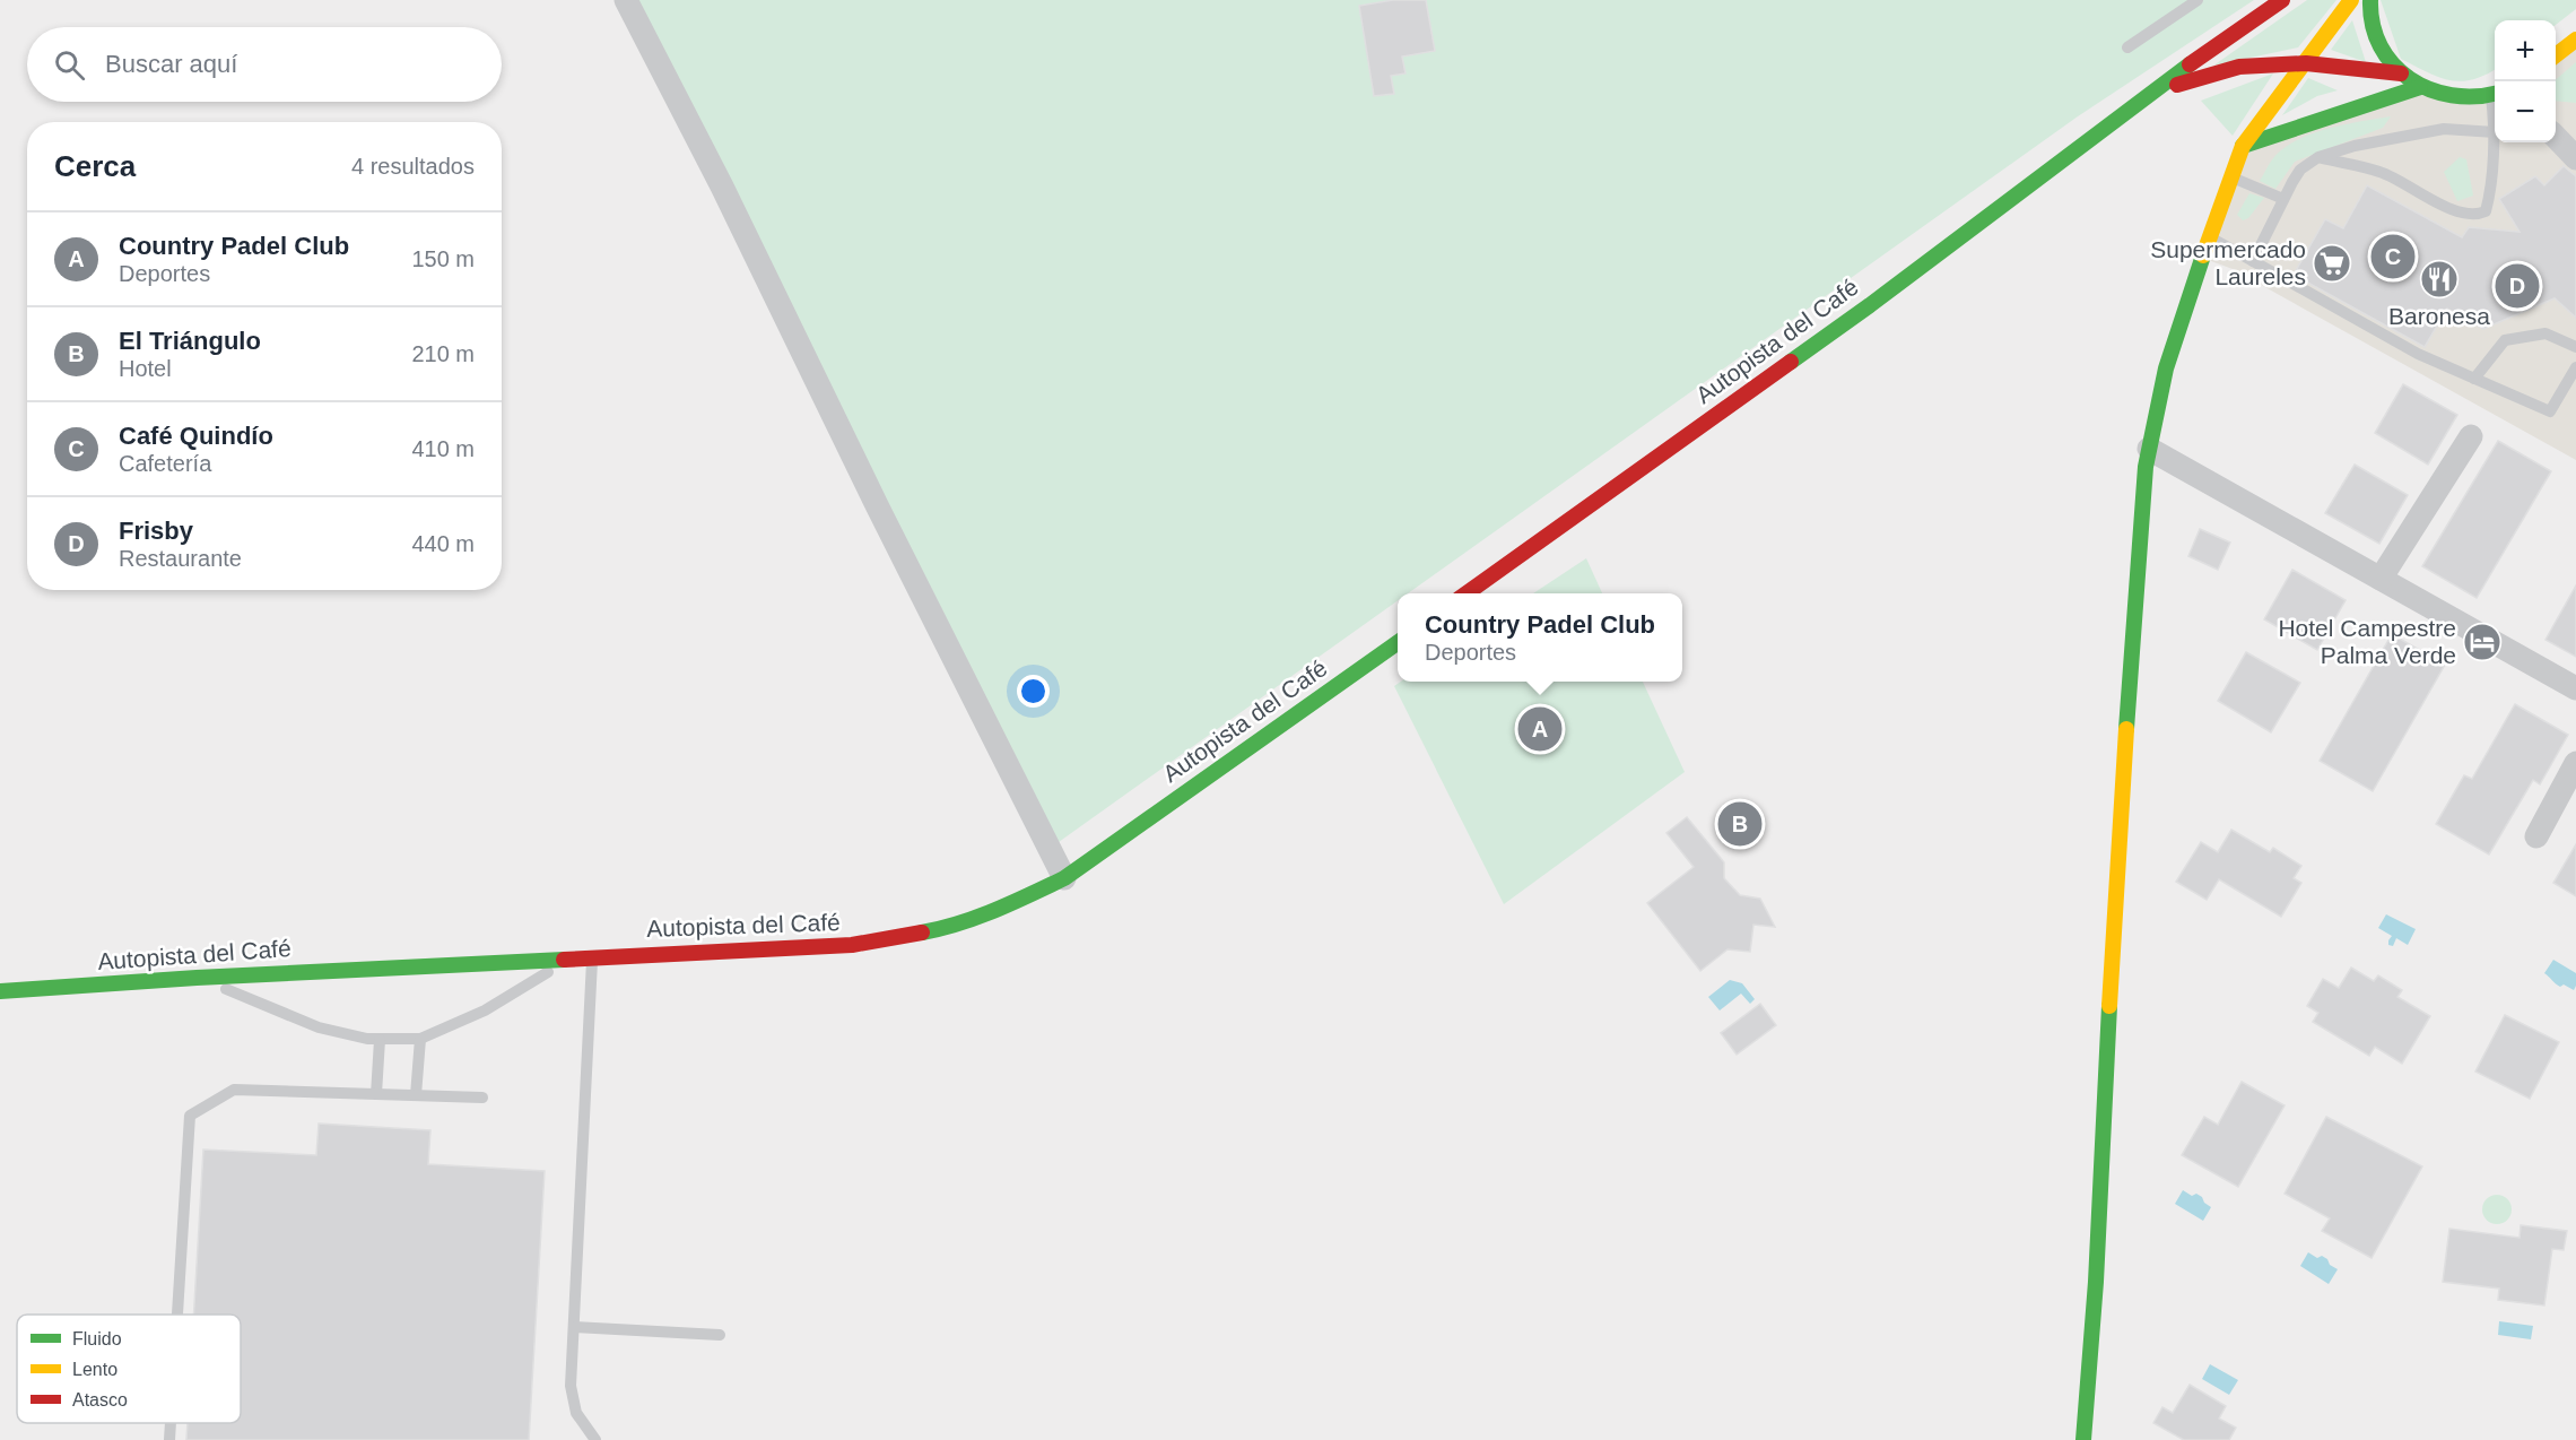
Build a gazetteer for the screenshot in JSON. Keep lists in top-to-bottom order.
{
  "streets": {
    "main road": ["Autopista del Café"]
  },
  "places": {
    "supermarket": ["Supermercado Laureles"],
    "restaurant": ["Baronesa"],
    "hotel": ["Hotel Campestre Palma Verde"]
  },
  "legend": ["Fluido", "Lento", "Atasco"],
  "page": {
    "map_buttons": ["+", "−"],
    "search": "Buscar aquí",
    "heading": ["Cerca", "4 resultados"],
    "list": [
      {
        "mark": "A",
        "name": "Country Padel Club",
        "note": "Deportes",
        "value": "150 m"
      },
      {
        "mark": "B",
        "name": "El Triángulo",
        "note": "Hotel",
        "value": "210 m"
      },
      {
        "mark": "C",
        "name": "Café Quindío",
        "note": "Cafetería",
        "value": "410 m"
      },
      {
        "mark": "D",
        "name": "Frisby",
        "note": "Restaurante",
        "value": "440 m"
      }
    ],
    "pins": [
      "C",
      "D",
      "A",
      "B"
    ],
    "popup": ["Country Padel Club", "Deportes"]
  }
}
